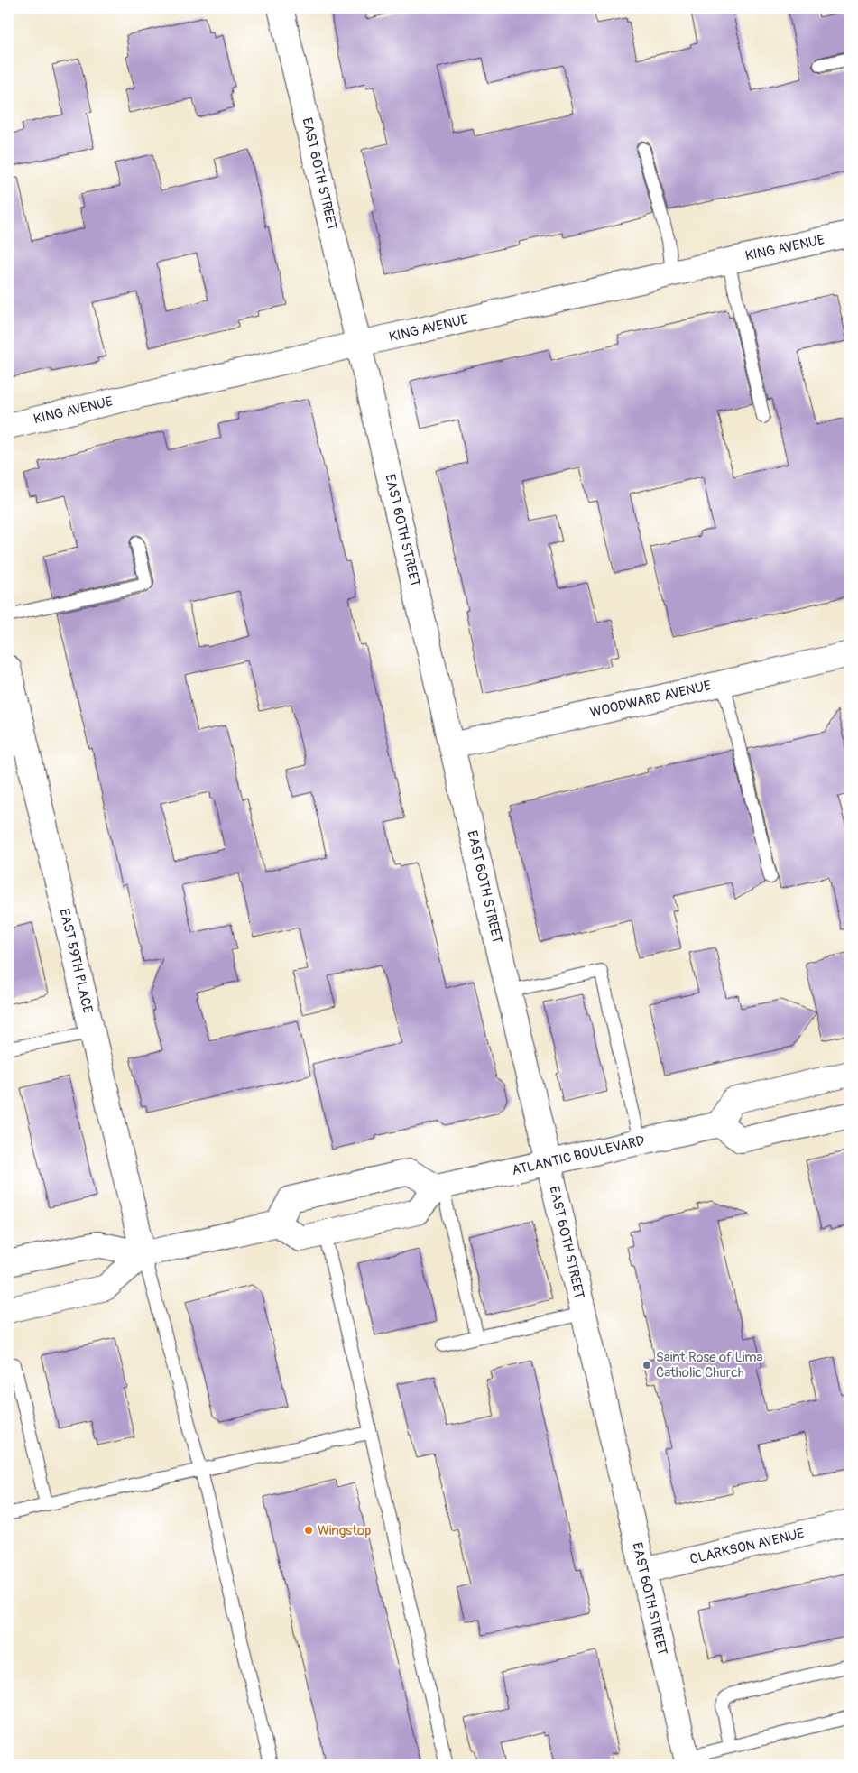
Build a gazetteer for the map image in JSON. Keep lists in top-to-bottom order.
{
  "streets": {
    "street": [
      "EAST 60TH STREET",
      "KING AVENUE",
      "WOODWARD AVENUE",
      "EAST 59TH PLACE",
      "ATLANTIC BOULEVARD",
      "CLARKSON AVENUE"
    ]
  },
  "crossings": [
    ["EAST 60TH STREET", "KING AVENUE"],
    ["EAST 60TH STREET", "WOODWARD AVENUE"],
    ["EAST 60TH STREET", "ATLANTIC BOULEVARD"],
    ["EAST 60TH STREET", "CLARKSON AVENUE"]
  ],
  "places": ["Saint Rose of Lima Catholic Church", "Wingstop"]
}
